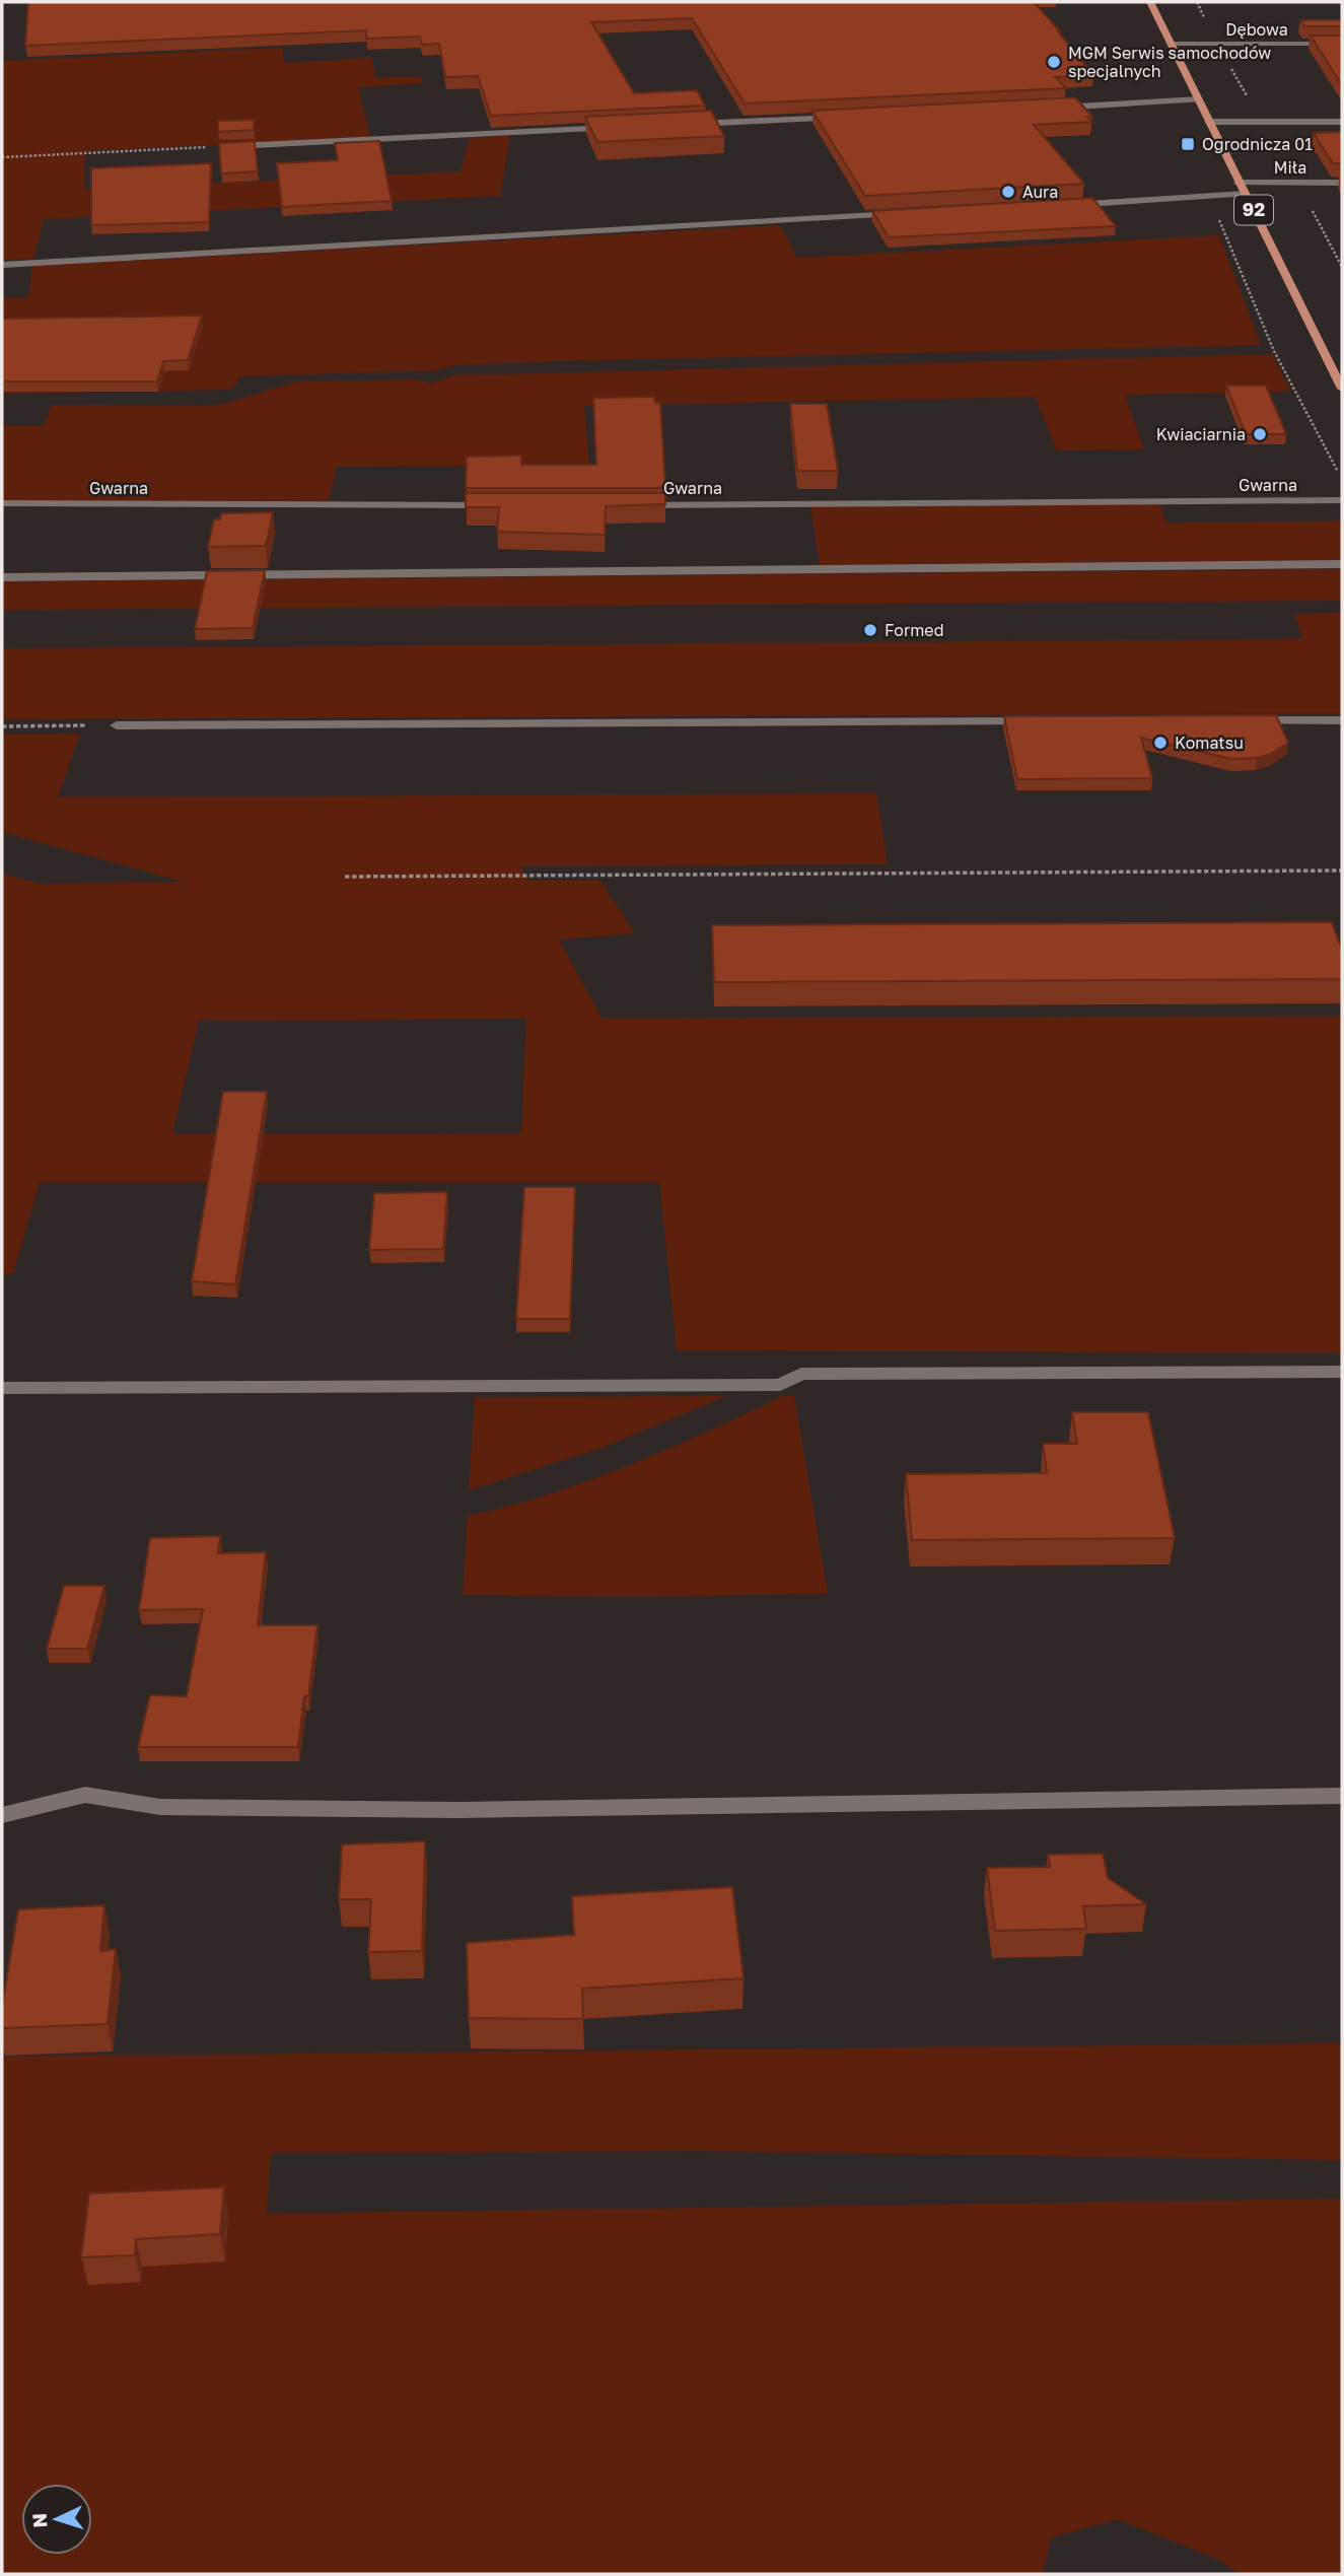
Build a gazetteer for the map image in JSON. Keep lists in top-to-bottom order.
{
  "streets": {
    "main road": ["92"],
    "street": ["Dębowa", "Miła", "Gwarna"]
  },
  "crossings": [
    ["Dębowa", "92"],
    ["Miła", "92"]
  ],
  "places": {
    "other": [
      "MGM Serwis samochodów specjalnych",
      "Aura",
      "Kwiaciarnia",
      "Formed",
      "Komatsu"
    ],
    "transit": ["Ogrodnicza 01"]
  },
  "north": "left"
}
